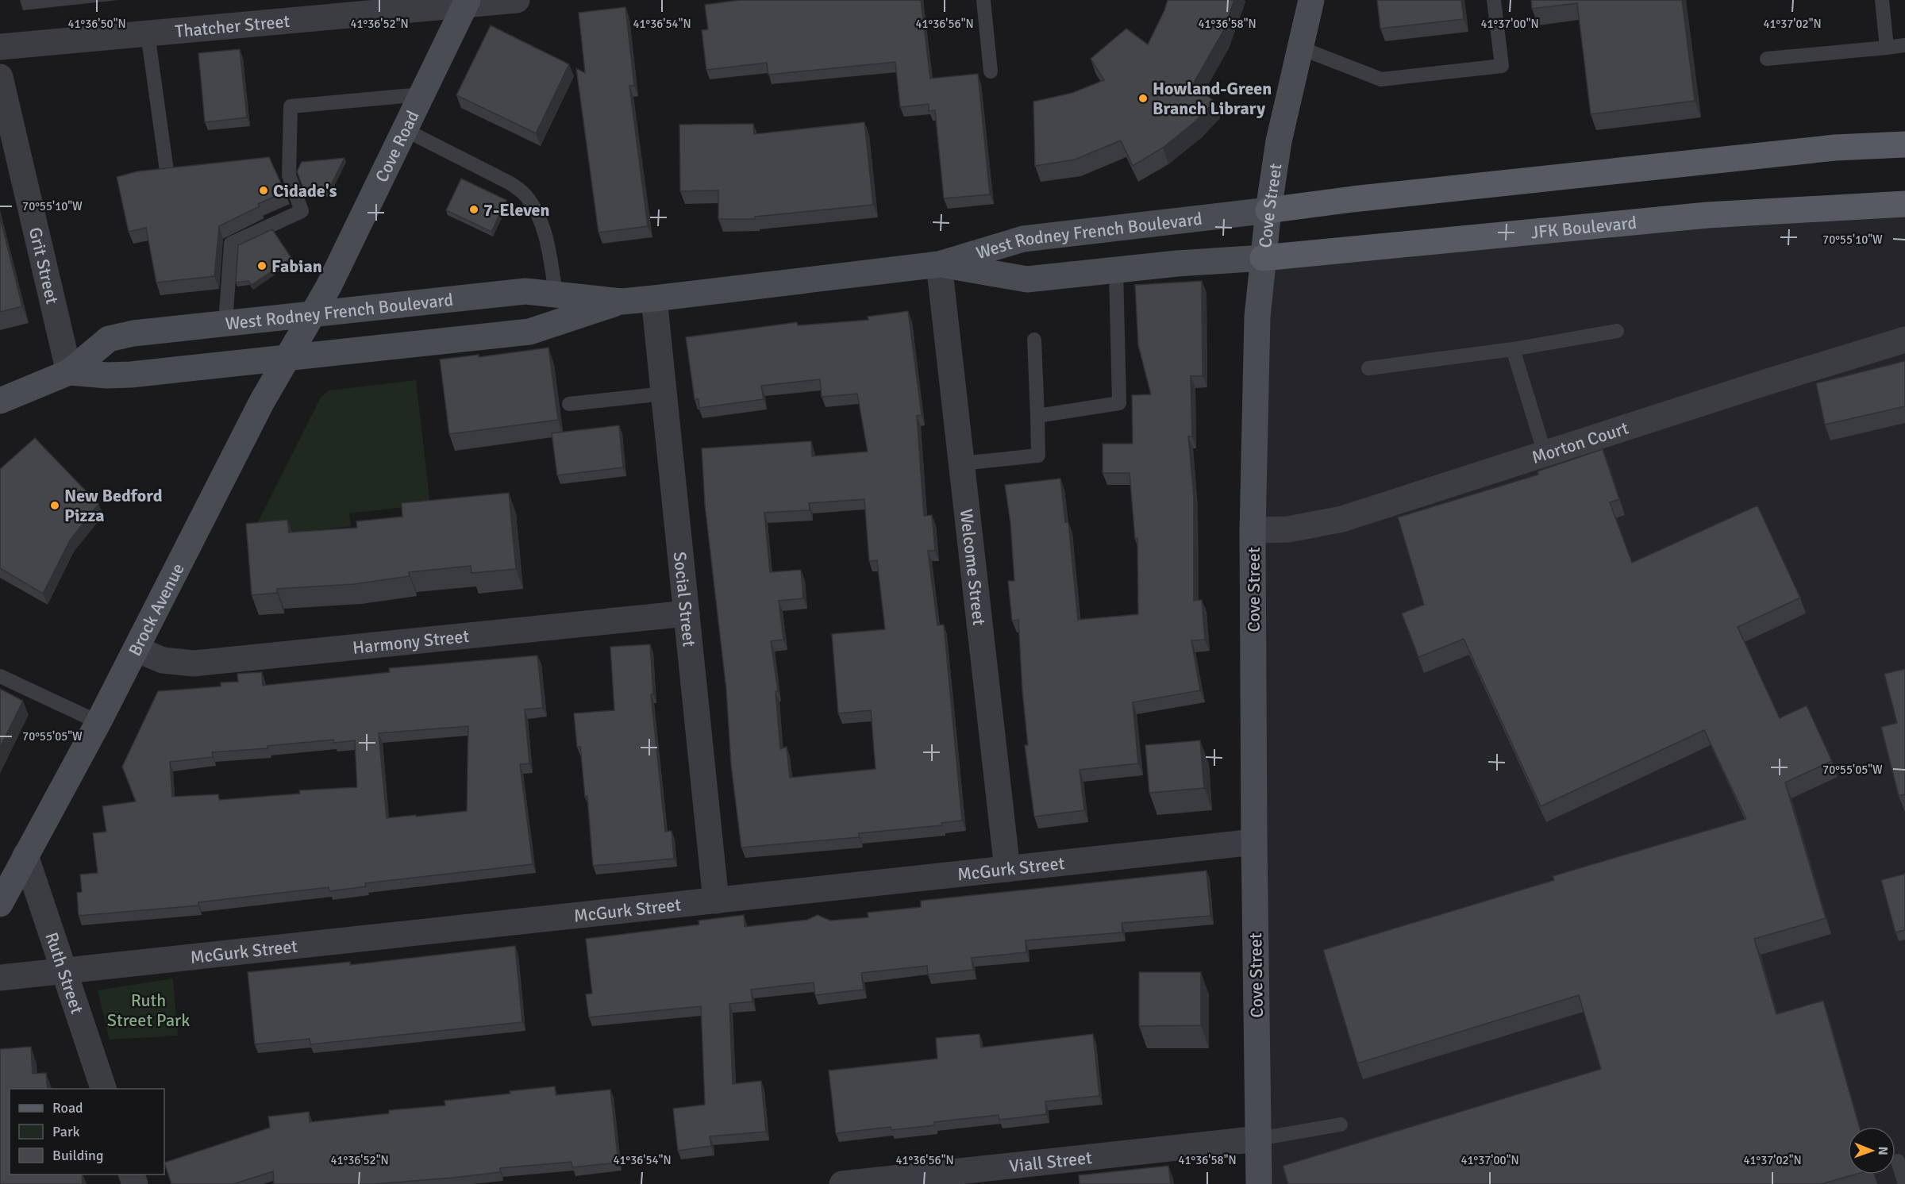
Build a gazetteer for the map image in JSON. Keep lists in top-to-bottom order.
{
  "streets": {
    "main road": [
      "Cove Road",
      "Cove Street",
      "JFK Boulevard",
      "West Rodney French Boulevard",
      "Brock Avenue"
    ],
    "street": [
      "Thatcher Street",
      "Grit Street",
      "Morton Court",
      "Welcome Street",
      "Social Street",
      "Harmony Street",
      "McGurk Street",
      "Ruth Street",
      "Viall Street"
    ]
  },
  "crossings": [
    ["Thatcher Street", "Cove Road"],
    ["Cove Road", "West Rodney French Boulevard"],
    ["Cove Road", "Brock Avenue"],
    ["Cove Street", "JFK Boulevard"],
    ["Cove Street", "West Rodney French Boulevard"],
    ["Cove Street", "Morton Court"],
    ["Cove Street", "McGurk Street"],
    ["Cove Street", "Viall Street"],
    ["JFK Boulevard", "West Rodney French Boulevard"],
    ["West Rodney French Boulevard", "Grit Street"],
    ["West Rodney French Boulevard", "Welcome Street"],
    ["West Rodney French Boulevard", "Social Street"],
    ["West Rodney French Boulevard", "Brock Avenue"],
    ["Welcome Street", "McGurk Street"],
    ["Social Street", "Harmony Street"],
    ["Social Street", "McGurk Street"],
    ["Brock Avenue", "Harmony Street"],
    ["Brock Avenue", "Ruth Street"],
    ["McGurk Street", "Ruth Street"]
  ],
  "parks": ["Ruth Street Park"],
  "places": [
    "Howland-Green Branch Library",
    "Cidade's",
    "7-Eleven",
    "Fabian",
    "New Bedford Pizza"
  ],
  "legend": ["Road", "Park", "Building"],
  "north": "right",
  "coordinates": [
    "41°36'50\"N",
    "41°36'52\"N",
    "41°36'54\"N",
    "41°36'56\"N",
    "41°36'58\"N",
    "41°37'00\"N",
    "41°37'02\"N",
    "70°55'10\"W",
    "70°55'05\"W"
  ]
}
